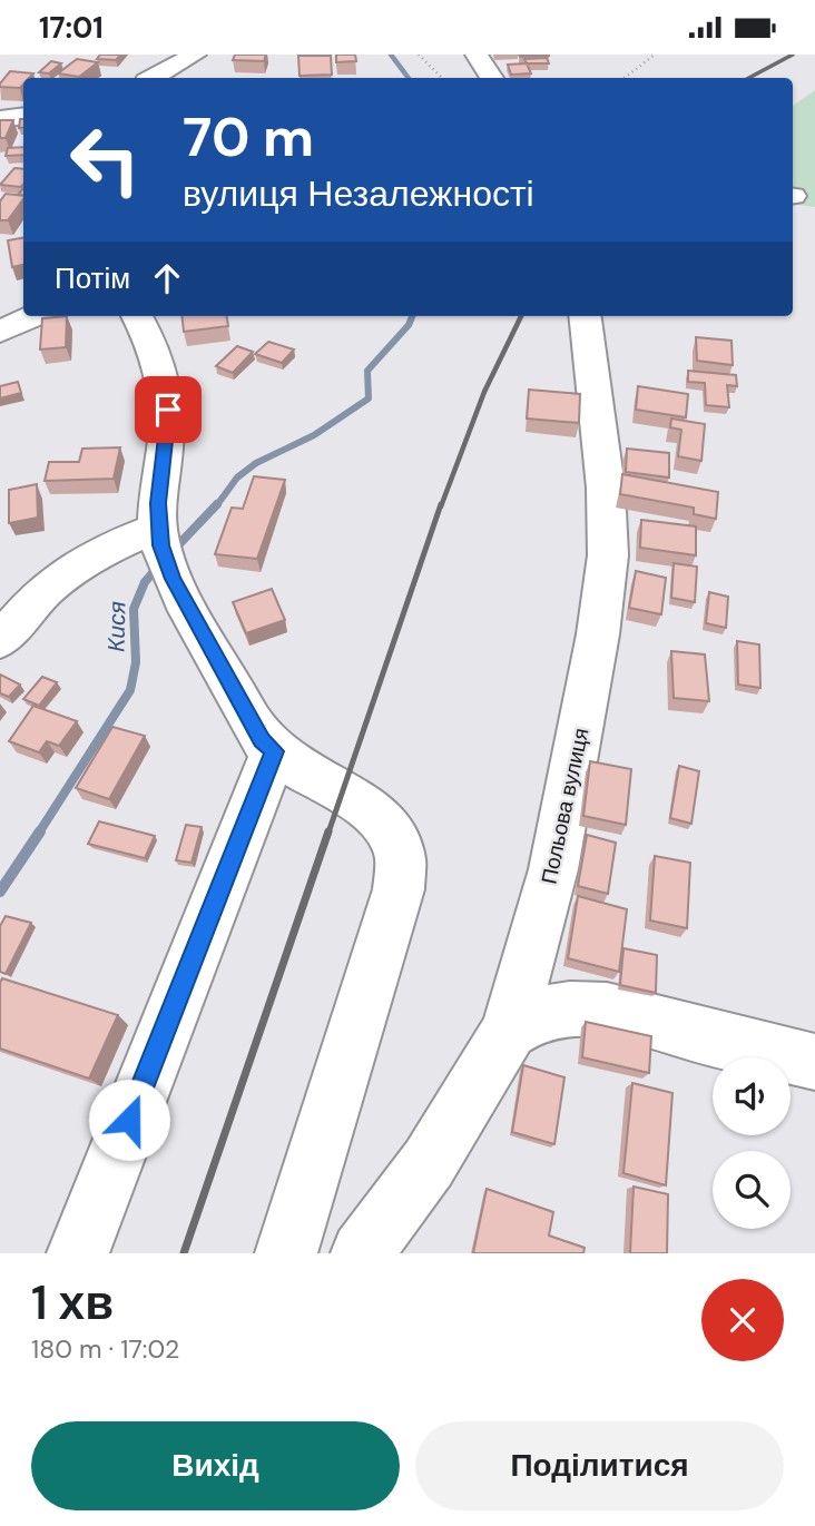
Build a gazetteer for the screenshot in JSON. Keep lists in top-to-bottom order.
{
  "streets": {
    "street": ["Польова вулиця"]
  },
  "water": ["Кися"],
  "page": {
    "status": "17:01",
    "turn": ["70 m", "вулиця Незалежності"],
    "then": "Потім",
    "heading": ["1 хв", "180 m · 17:02"],
    "buttons": ["Вихід", "Поділитися"]
  }
}
